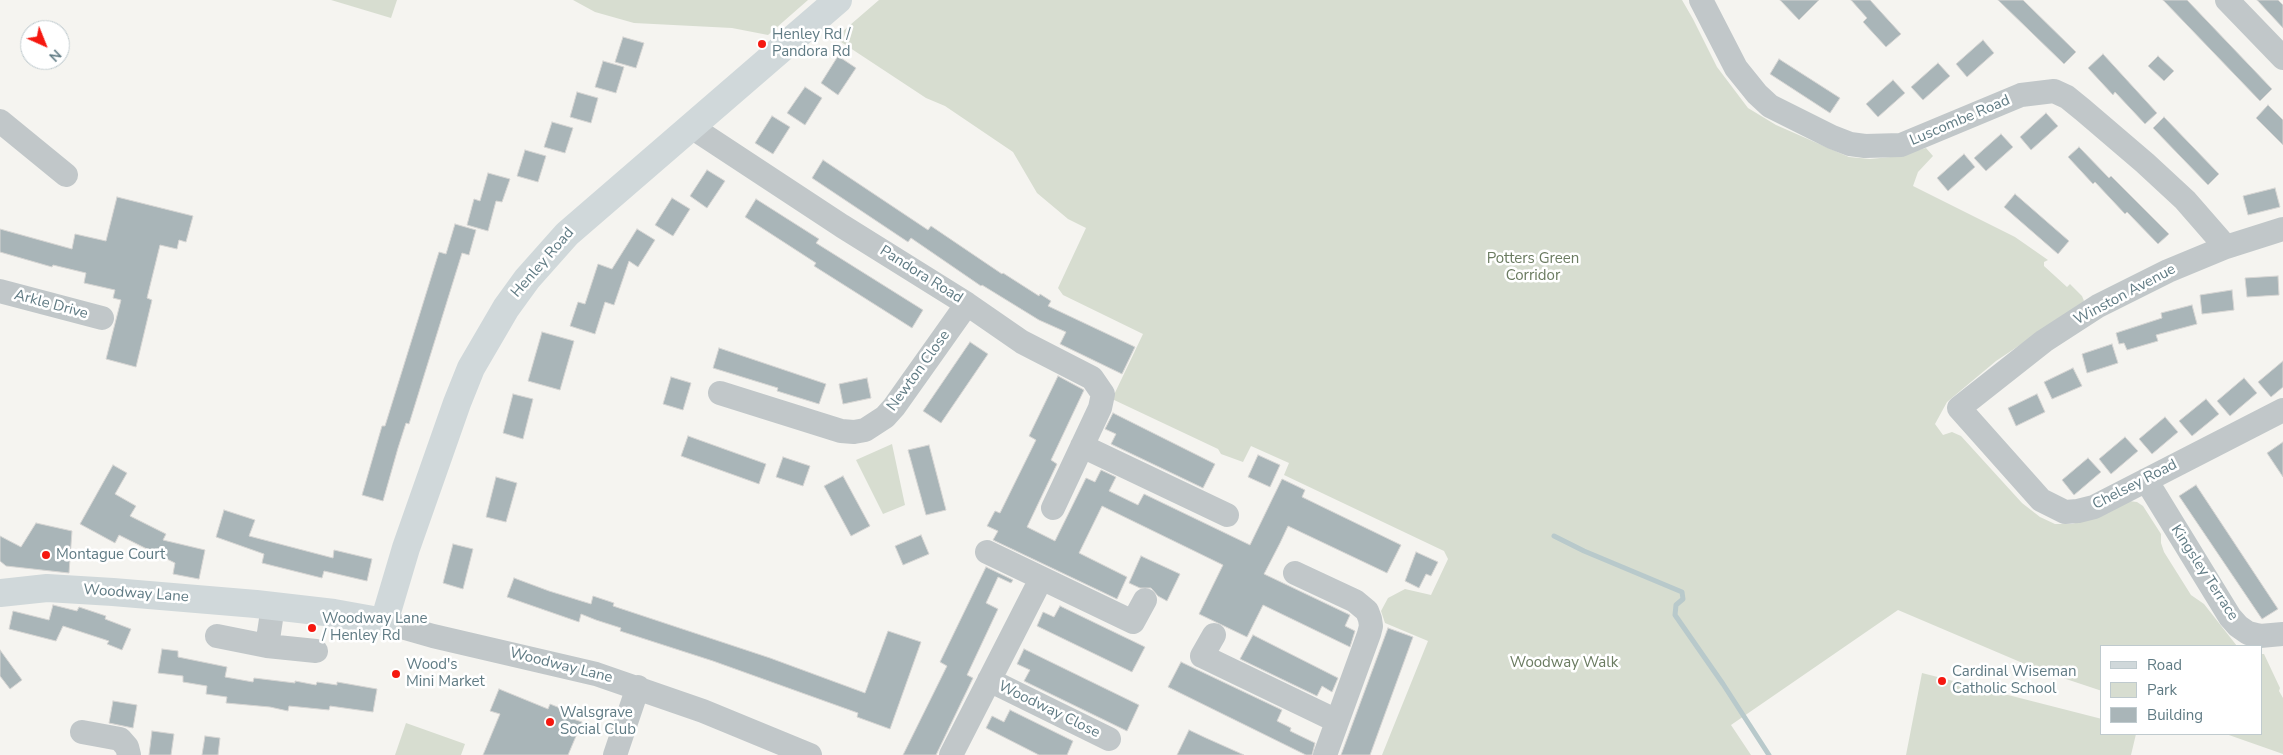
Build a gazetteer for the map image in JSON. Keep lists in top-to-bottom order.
{
  "streets": {
    "main road": ["Henley Road", "Woodway Lane"],
    "street": [
      "Luscombe Road",
      "Pandora Road",
      "Winston Avenue",
      "Arkle Drive",
      "Newton Close",
      "Chelsey Road",
      "Kingsley Terrace",
      "Woodway Close"
    ]
  },
  "crossings": [
    ["Luscombe Road", "Winston Avenue"],
    ["Henley Road", "Pandora Road"],
    ["Henley Road", "Woodway Lane"],
    ["Pandora Road", "Newton Close"],
    ["Winston Avenue", "Chelsey Road"],
    ["Chelsey Road", "Kingsley Terrace"]
  ],
  "parks": ["Potters Green Corridor", "Woodway Walk"],
  "places": [
    "Henley Rd / Pandora Rd",
    "Montague Court",
    "Woodway Lane / Henley Rd",
    "Wood's Mini Market",
    "Cardinal Wiseman Catholic School",
    "Walsgrave Social Club"
  ],
  "legend": ["Road", "Park", "Building"],
  "north": "bottom right"
}
